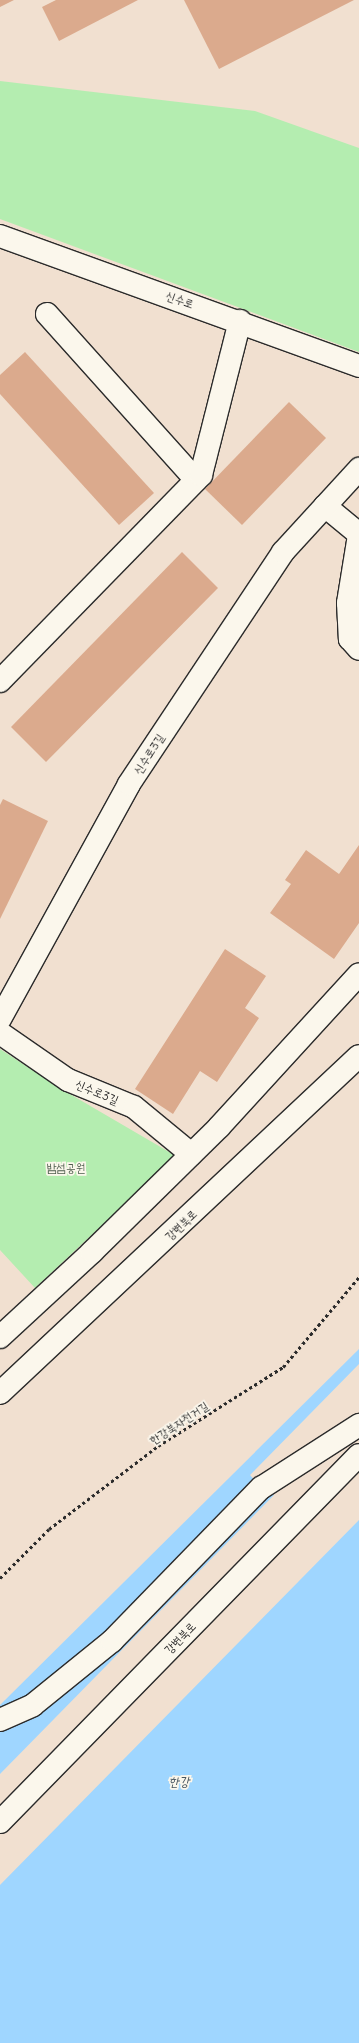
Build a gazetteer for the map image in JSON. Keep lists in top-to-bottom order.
{
  "streets": {
    "main road": ["신수로", "신수로3길", "강변북로"],
    "path": ["한강북자전거길"]
  },
  "water": ["한강"],
  "parks": ["밤섬공원"]
}
